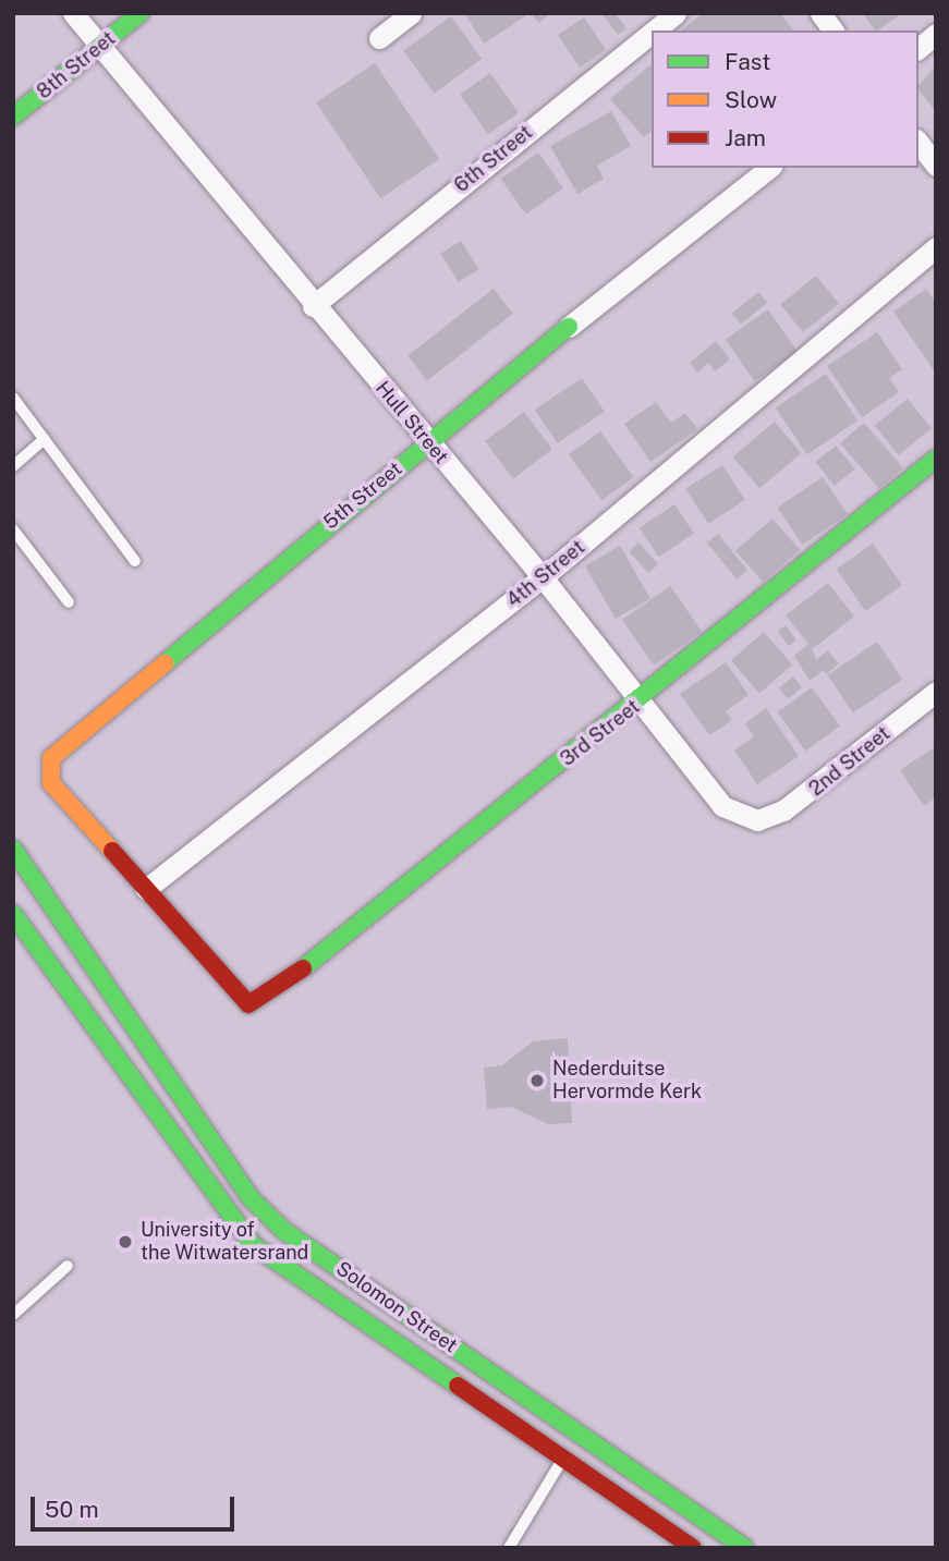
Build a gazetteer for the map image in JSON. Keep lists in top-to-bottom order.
{
  "streets": {
    "street": [
      "8th Street",
      "6th Street",
      "Hull Street",
      "5th Street",
      "4th Street",
      "3rd Street",
      "2nd Street",
      "Solomon Street"
    ]
  },
  "crossings": [
    ["8th Street", "Hull Street"],
    ["6th Street", "Hull Street"],
    ["Hull Street", "5th Street"],
    ["Hull Street", "4th Street"],
    ["Hull Street", "3rd Street"],
    ["Hull Street", "2nd Street"],
    ["5th Street", "4th Street"],
    ["5th Street", "3rd Street"],
    ["4th Street", "3rd Street"]
  ],
  "places": ["Nederduitse Hervormde Kerk", "University of the Witwatersrand"],
  "legend": ["Fast", "Slow", "Jam"],
  "scale_bar": "50 m"
}
